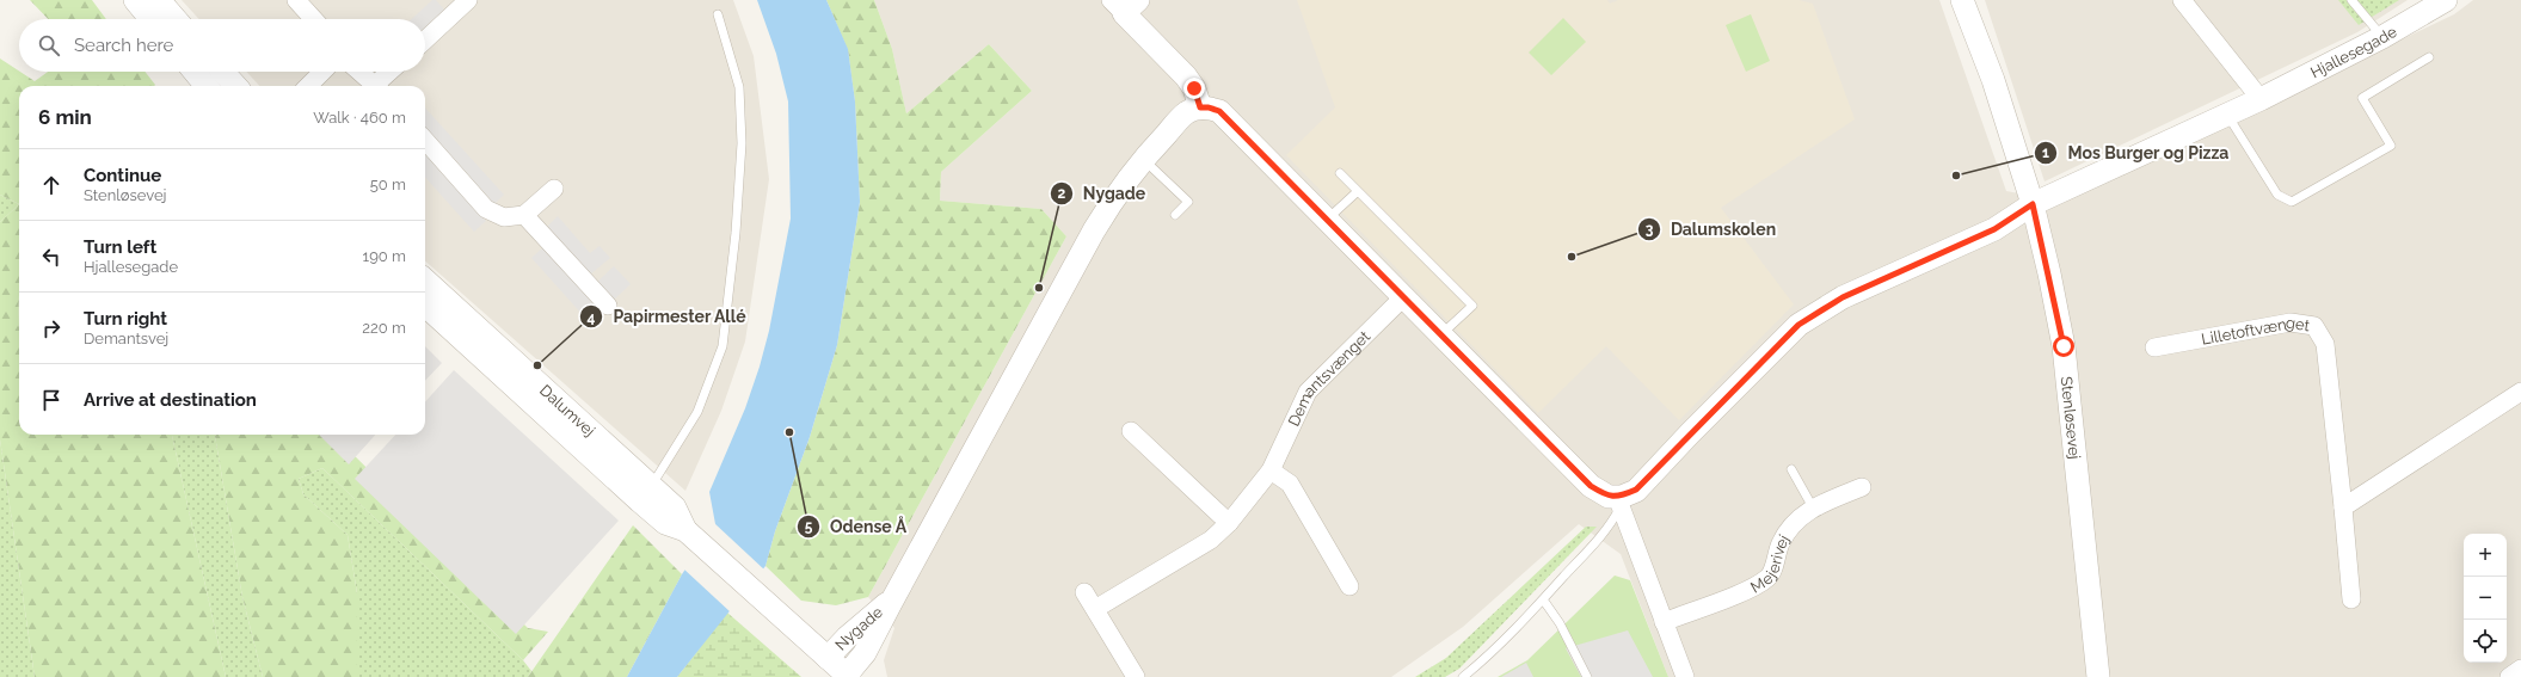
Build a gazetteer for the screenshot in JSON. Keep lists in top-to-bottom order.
{
  "streets": {
    "street": [
      "Hjallesegade",
      "Lilletoftvænget",
      "Demantsvænget",
      "Dalumvej",
      "Stenløsevej",
      "Mejerivej",
      "Nygade"
    ]
  },
  "crossings": [
    ["Hjallesegade", "Stenløsevej"],
    ["Dalumvej", "Nygade"]
  ],
  "places": [
    "Mos Burger og Pizza",
    "Dalumskolen",
    "Nygade",
    "Papirmester Allé",
    "Odense Å"
  ],
  "page": {
    "search": "Search here",
    "heading": ["6 min", "Walk · 460 m"],
    "list": [
      ["Continue", "Stenløsevej", "50 m"],
      ["Turn left", "Hjallesegade", "190 m"],
      ["Turn right", "Demantsvej", "220 m"],
      "Arrive at destination"
    ],
    "map_buttons": ["+", "−"]
  }
}
